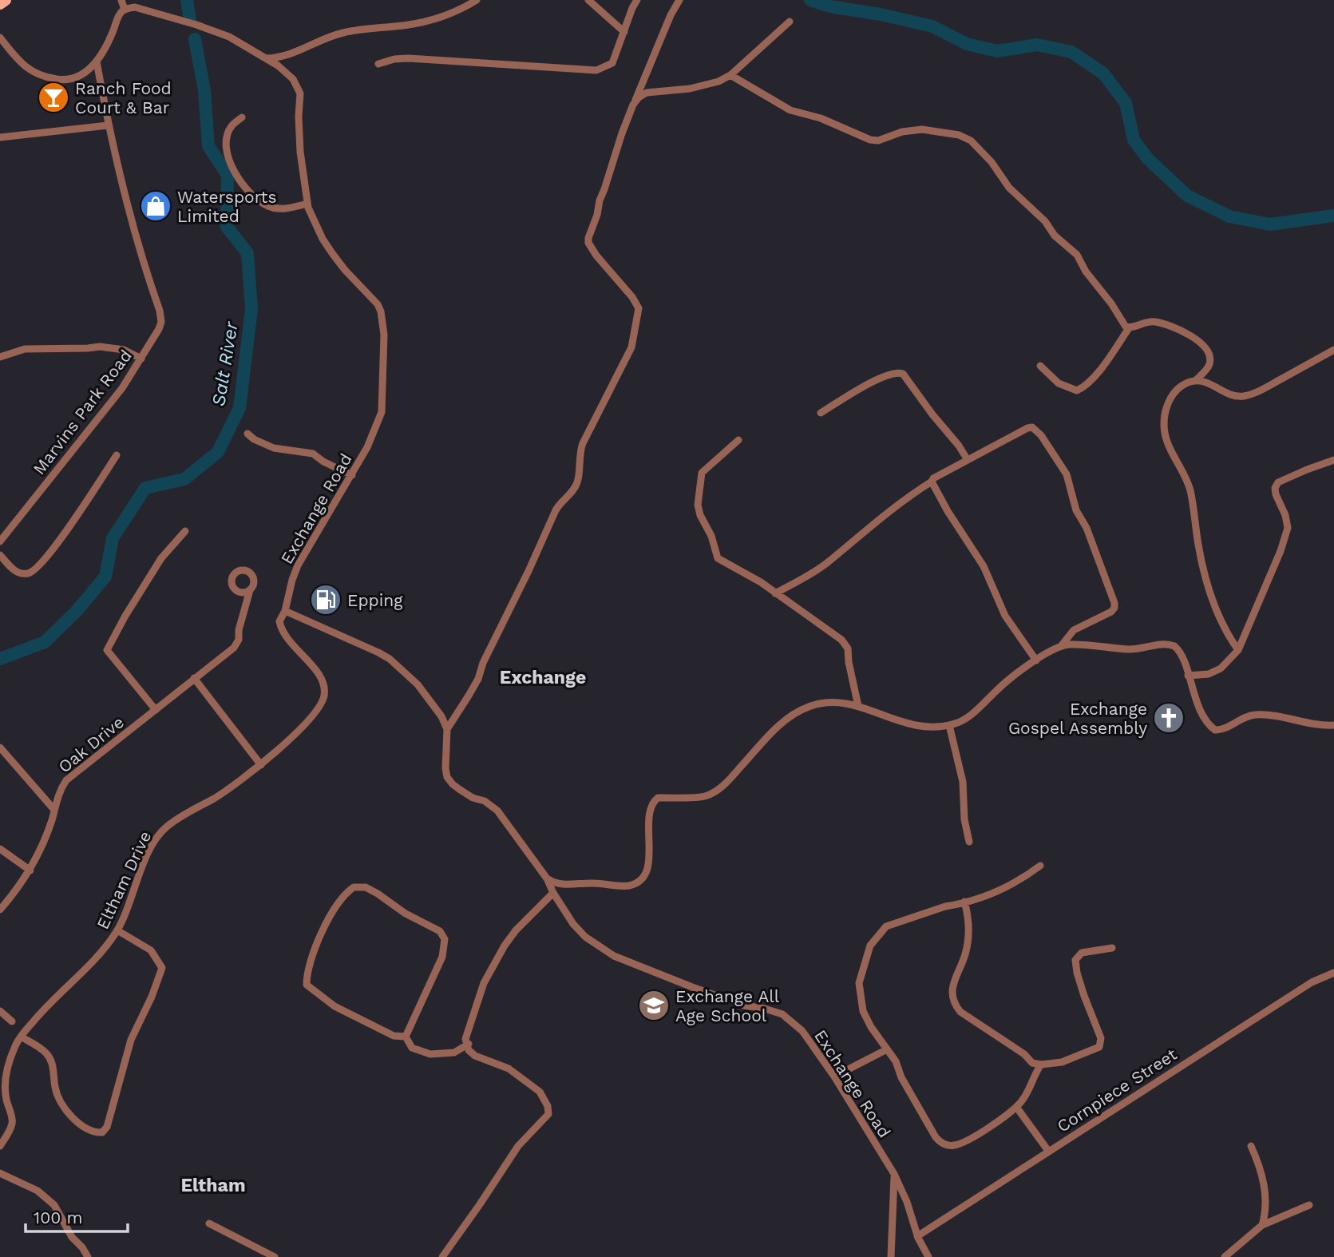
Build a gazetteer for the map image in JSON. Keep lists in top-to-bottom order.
{
  "streets": {
    "street": [
      "Marvins Park Road",
      "Exchange Road",
      "Oak Drive",
      "Eltham Drive",
      "Cornpiece Street"
    ]
  },
  "crossings": [
    ["Exchange Road", "Eltham Drive"],
    ["Exchange Road", "Cornpiece Street"]
  ],
  "districts": ["Exchange", "Eltham"],
  "water": ["Salt River"],
  "places": {
    "bar": ["Ranch Food Court & Bar"],
    "shop": ["Watersports Limited"],
    "fuel station": ["Epping"],
    "church": ["Exchange Gospel Assembly"],
    "school or university": ["Exchange All Age School"]
  },
  "scale_bar": "100 m"
}
